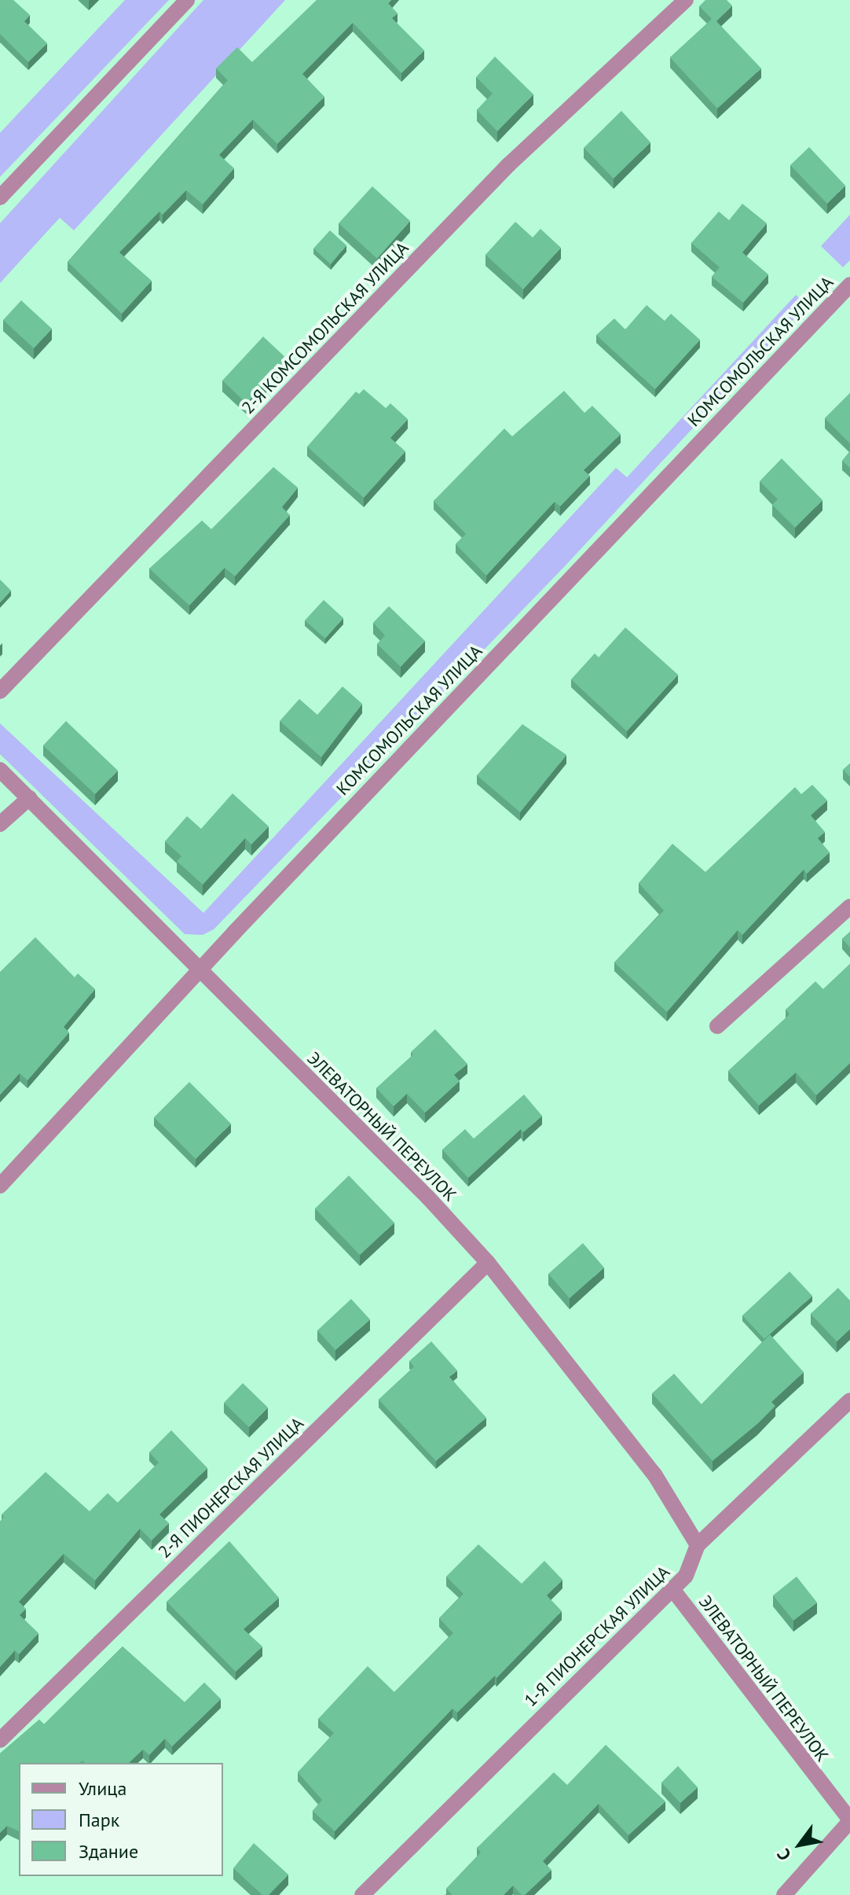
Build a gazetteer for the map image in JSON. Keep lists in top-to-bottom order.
{
  "streets": {
    "street": [
      "2-Я КОМСОМОЛЬСКАЯ УЛИЦА",
      "КОМСОМОЛЬСКАЯ УЛИЦА",
      "ЭЛЕВАТОРНЫЙ ПЕРЕУЛОК",
      "2-Я ПИОНЕРСКАЯ УЛИЦА",
      "1-Я ПИОНЕРСКАЯ УЛИЦА"
    ]
  },
  "crossings": [
    ["КОМСОМОЛЬСКАЯ УЛИЦА", "ЭЛЕВАТОРНЫЙ ПЕРЕУЛОК"],
    ["ЭЛЕВАТОРНЫЙ ПЕРЕУЛОК", "2-Я ПИОНЕРСКАЯ УЛИЦА"],
    ["ЭЛЕВАТОРНЫЙ ПЕРЕУЛОК", "1-Я ПИОНЕРСКАЯ УЛИЦА"]
  ],
  "legend": ["Улица", "Парк", "Здание"],
  "north": "bottom left"
}
